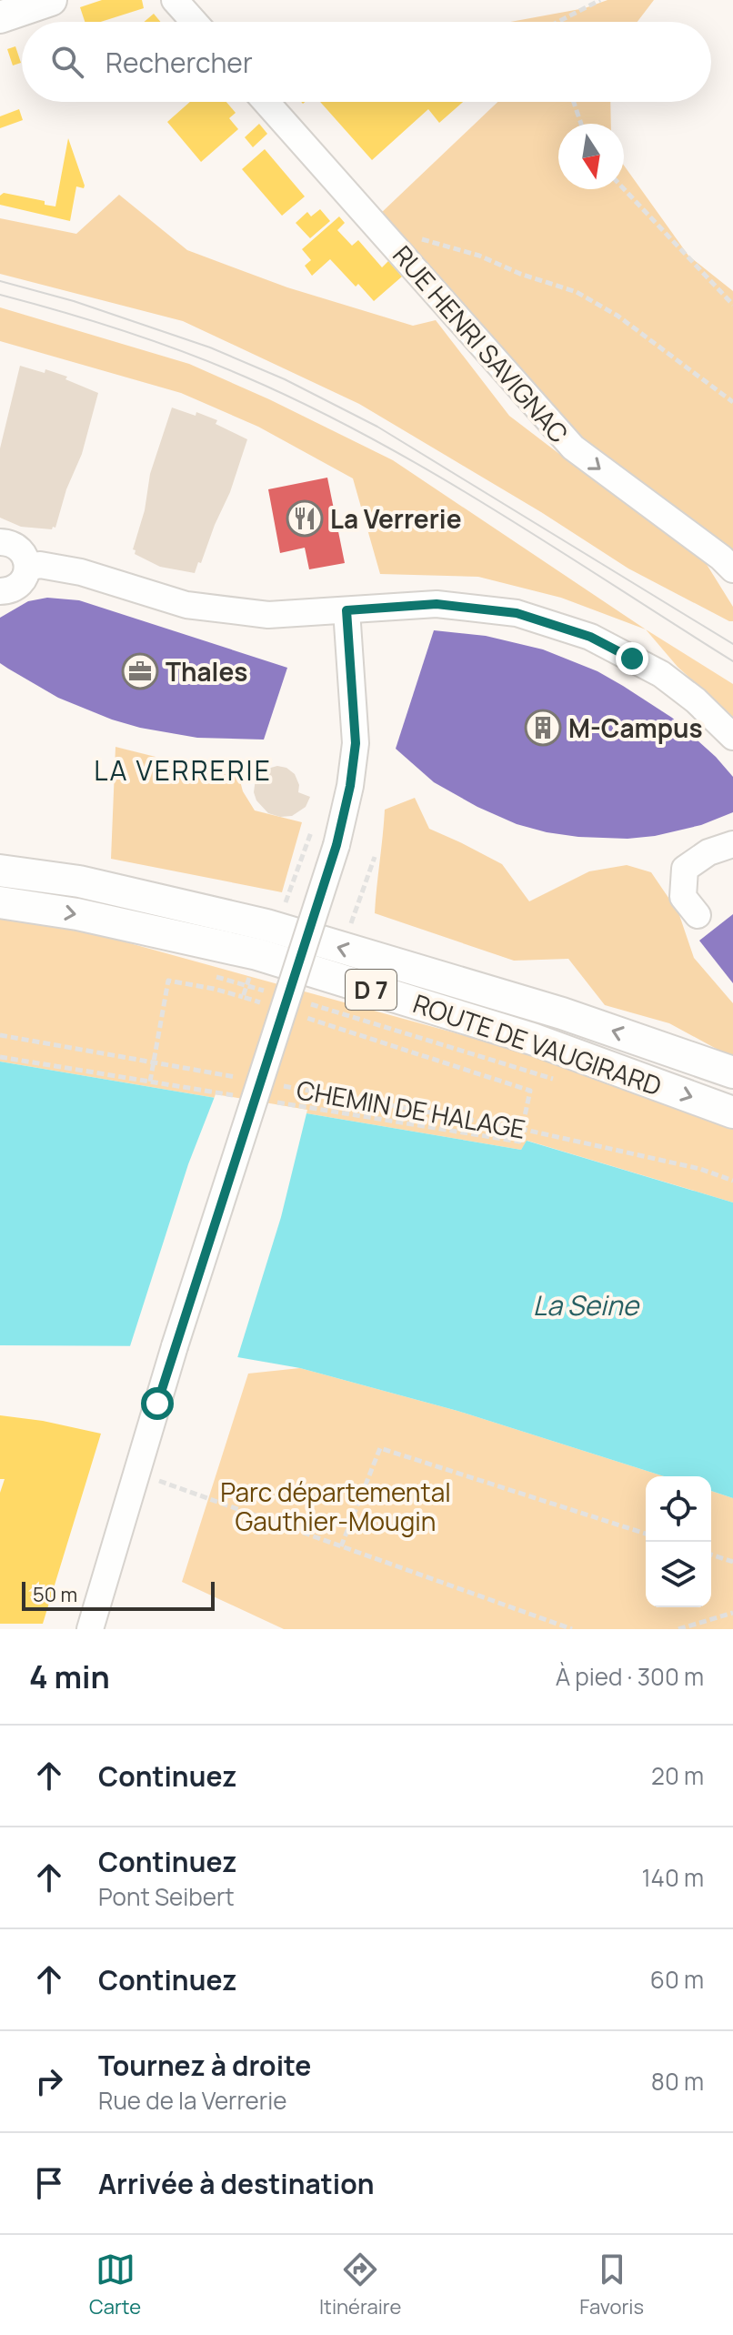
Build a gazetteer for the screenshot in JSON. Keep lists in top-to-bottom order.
{
  "streets": {
    "main road": ["D 7", "ROUTE DE VAUGIRARD"],
    "street": ["RUE HENRI SAVIGNAC"],
    "path": ["CHEMIN DE HALAGE"]
  },
  "one_way": ["RUE HENRI SAVIGNAC"],
  "districts": ["LA VERRERIE"],
  "water": ["La Seine"],
  "parks": ["Parc départemental Gauthier-Mougin"],
  "places": {
    "restaurant": ["La Verrerie"],
    "office": ["Thales"],
    "building": ["M-Campus"]
  },
  "scale_bar": "50 m",
  "north": "bottom",
  "page": {
    "search": "Rechercher",
    "scale": "50 m",
    "heading": ["4 min", "À pied · 300 m"],
    "list": [
      ["Continuez", "20 m"],
      ["Continuez", "Pont Seibert", "140 m"],
      ["Continuez", "60 m"],
      ["Tournez à droite", "Rue de la Verrerie", "80 m"],
      "Arrivée à destination"
    ],
    "nav": ["Carte", "Itinéraire", "Favoris"]
  }
}
